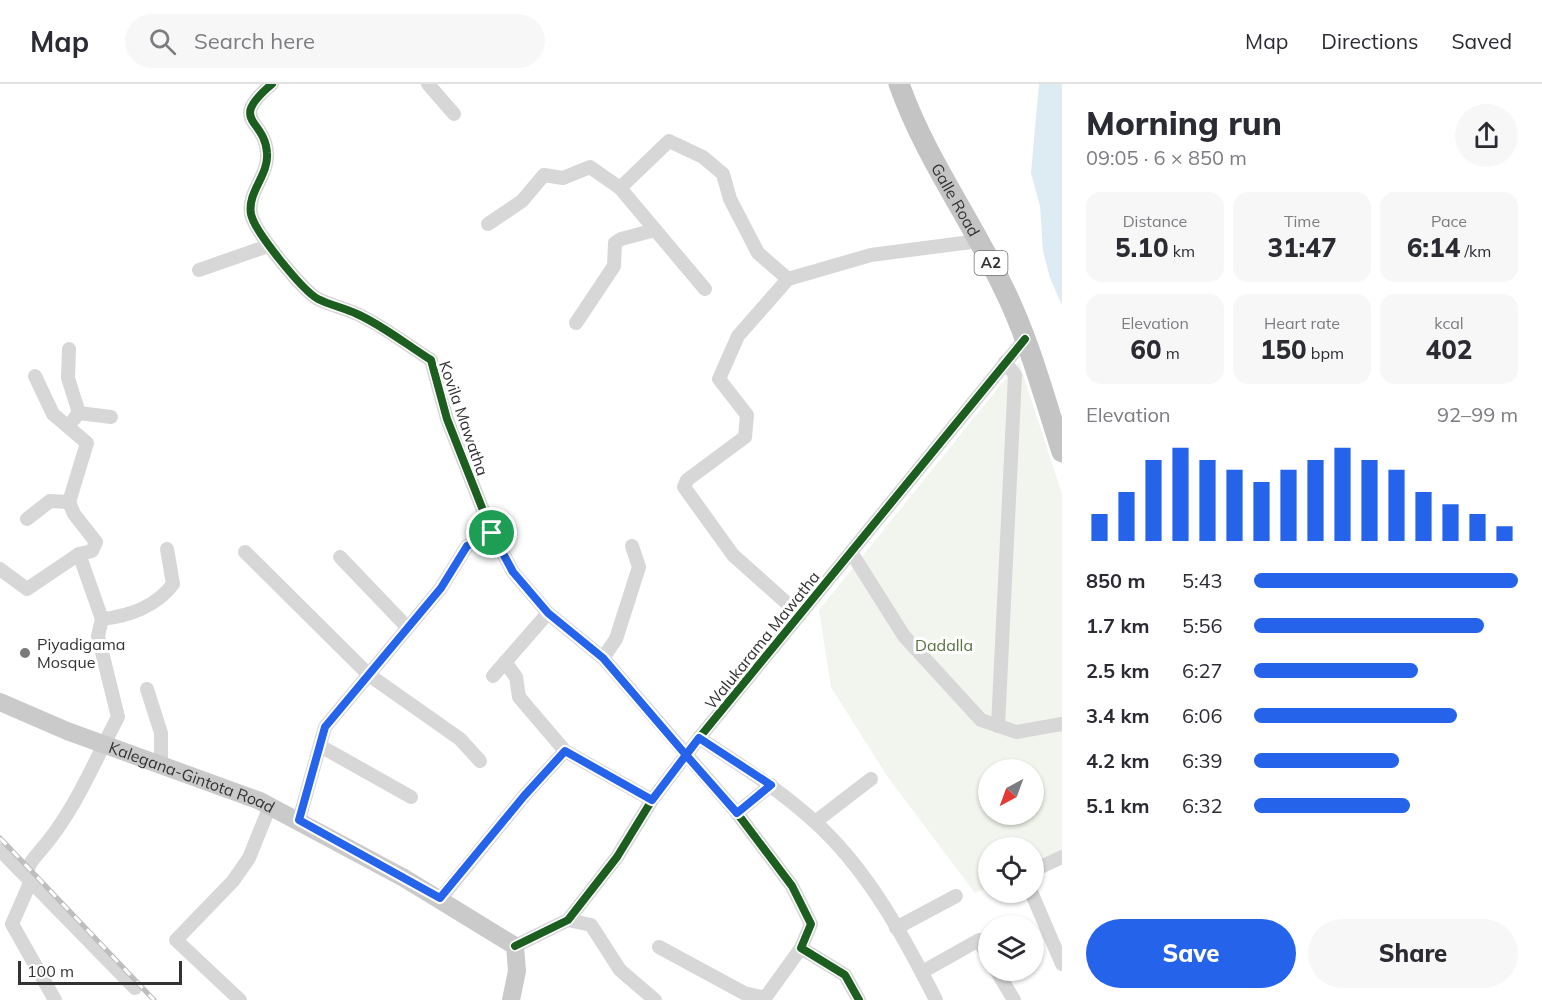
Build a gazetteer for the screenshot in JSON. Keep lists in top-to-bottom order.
{
  "streets": {
    "highway": ["Galle Road", "A2"],
    "main road": ["Kalegana-Gintota Road"],
    "street": ["Kovila Mawatha", "Walukarama Mawatha"]
  },
  "crossings": [
    ["Galle Road", "Walukarama Mawatha"],
    ["Kovila Mawatha", "Walukarama Mawatha"],
    ["Walukarama Mawatha", "Kalegana-Gintota Road"]
  ],
  "parks": ["Dadalla"],
  "places": ["Piyadigama Mosque"],
  "scale_bar": "100 m",
  "north": "bottom left",
  "page": {
    "header": "Map",
    "search": "Search here",
    "nav": ["Map", "Directions", "Saved"],
    "heading": ["Morning run", "09:05 · 6 × 850 m"],
    "stats": [
      ["Distance", "5.10 km"],
      ["Time", "31:47"],
      ["Pace", "6:14 /km"],
      ["Elevation", "60 m"],
      ["Heart rate", "150 bpm"],
      ["kcal", "402"]
    ],
    "chart": ["Elevation", "92–99 m"],
    "list": [
      {
        "name": "850 m",
        "note": "5:43"
      },
      {
        "name": "1.7 km",
        "note": "5:56"
      },
      {
        "name": "2.5 km",
        "note": "6:27"
      },
      {
        "name": "3.4 km",
        "note": "6:06"
      },
      {
        "name": "4.2 km",
        "note": "6:39"
      },
      {
        "name": "5.1 km",
        "note": "6:32"
      }
    ],
    "buttons": ["Save", "Share"],
    "scale": "100 m"
  }
}
